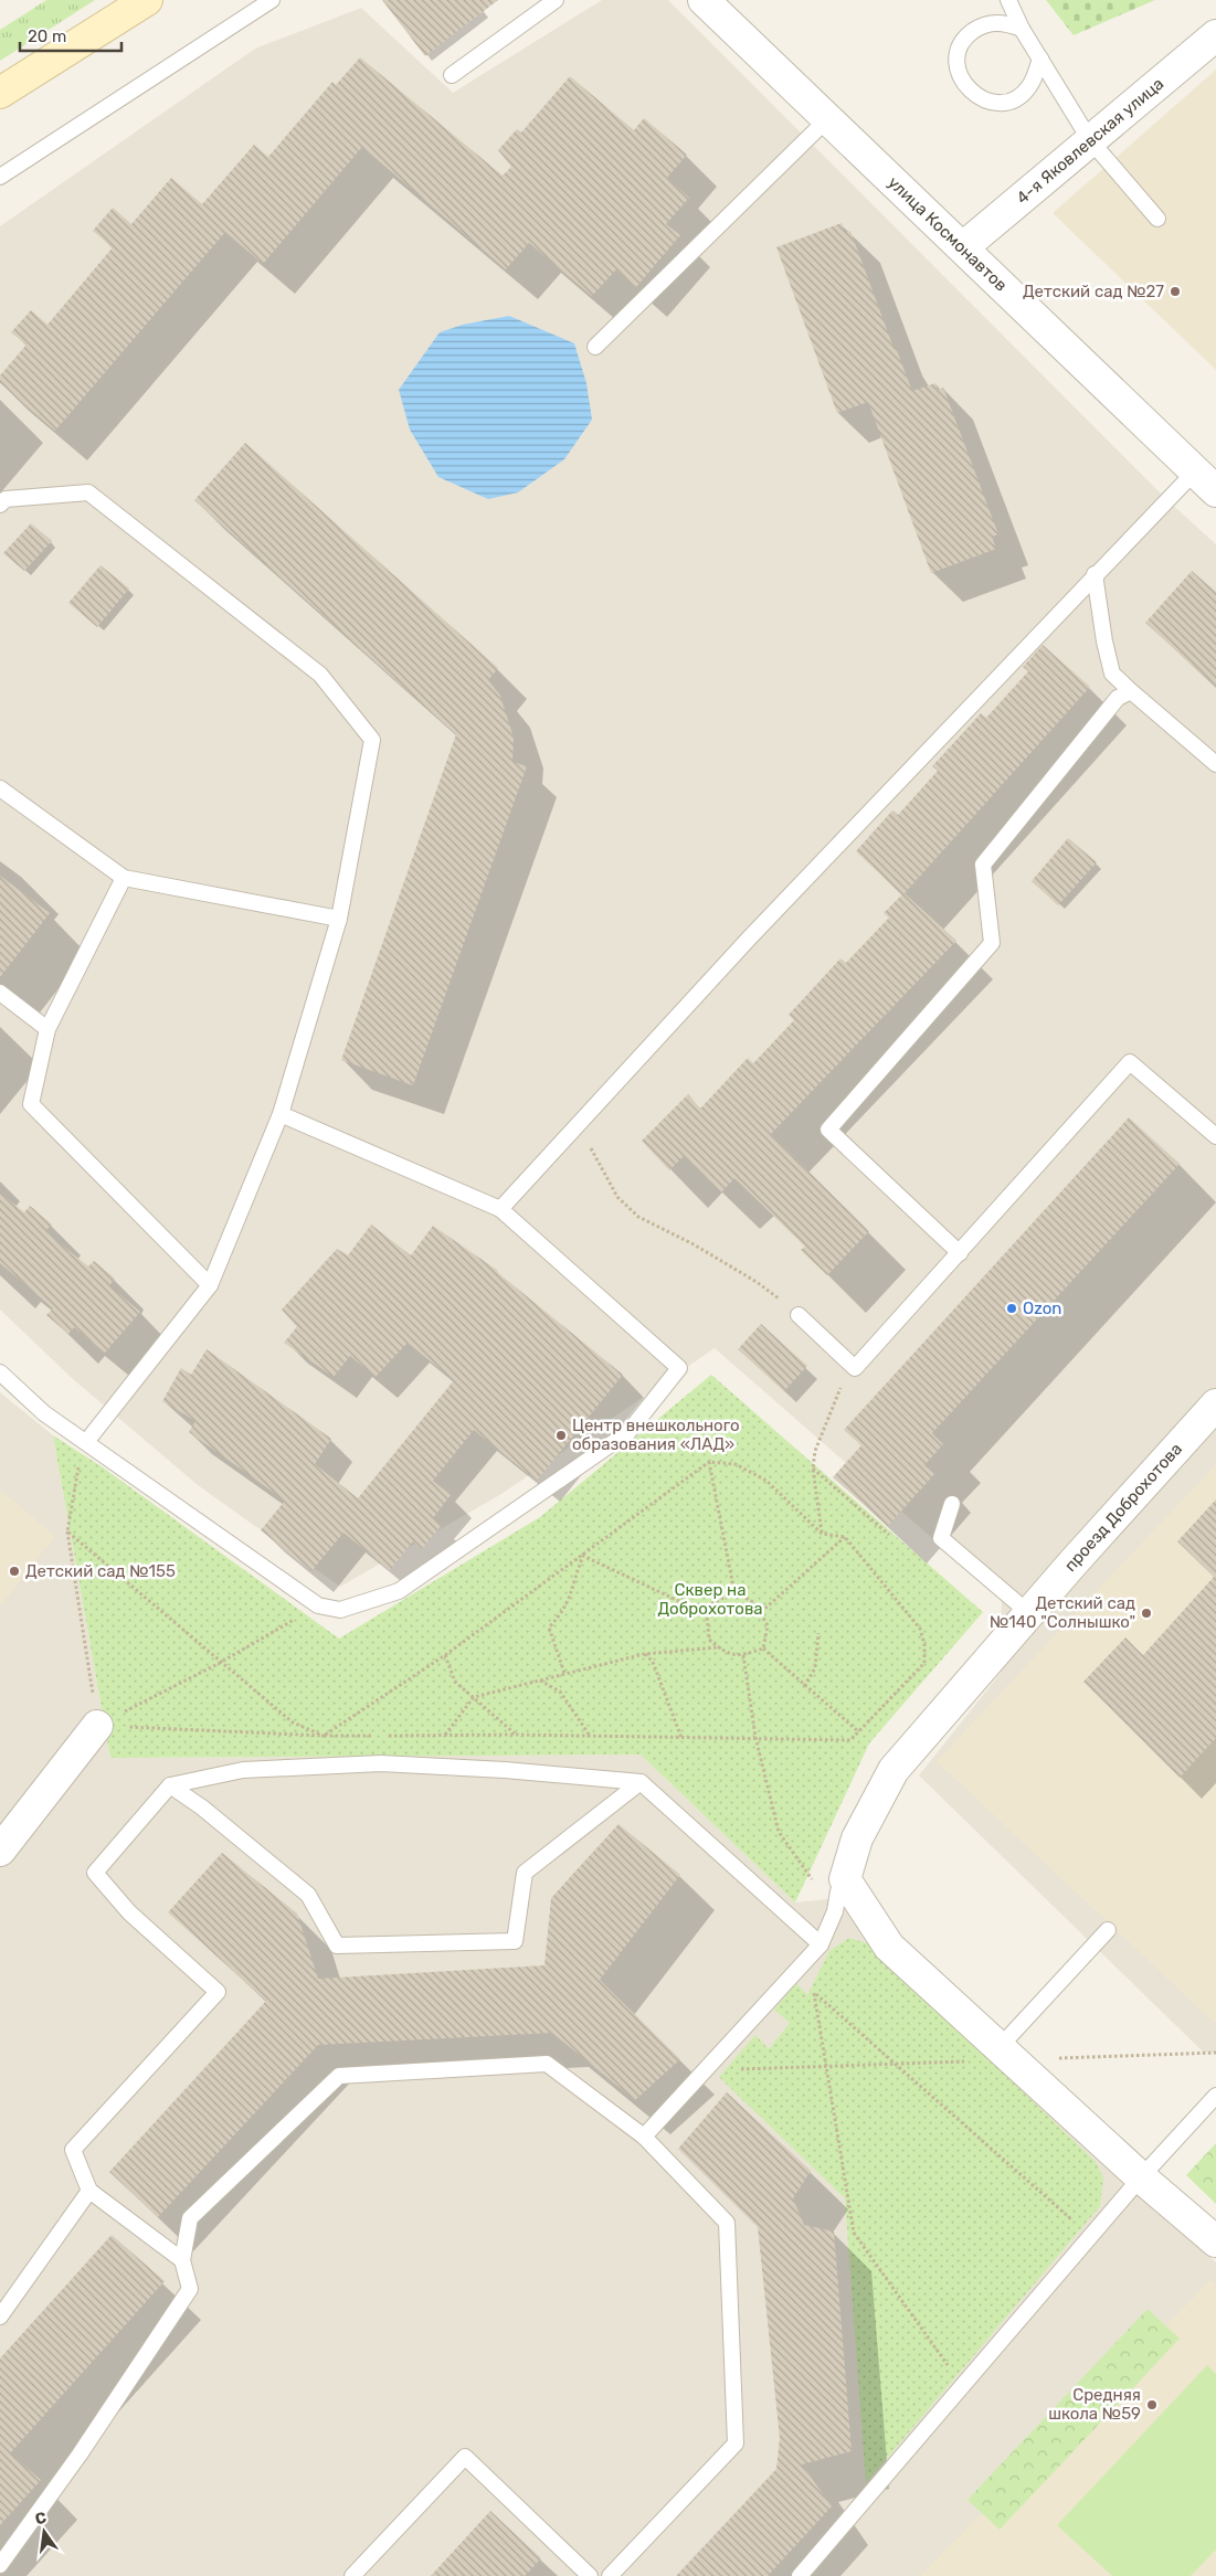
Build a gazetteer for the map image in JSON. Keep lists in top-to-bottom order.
{
  "streets": {
    "street": ["4-я Яковлевская улица", "улица Космонавтов", "проезд Доброхотова"]
  },
  "crossings": [
    ["4-я Яковлевская улица", "улица Космонавтов"]
  ],
  "parks": ["Сквер на Доброхотова"],
  "places": [
    "Детский сад №27",
    "Ozon",
    "Центр внешкольного образования «ЛАД»",
    "Детский сад №155",
    "Детский сад №140 \"Солнышко\"",
    "Средняя школа №59"
  ],
  "scale_bar": "20 m",
  "north": "top"
}
